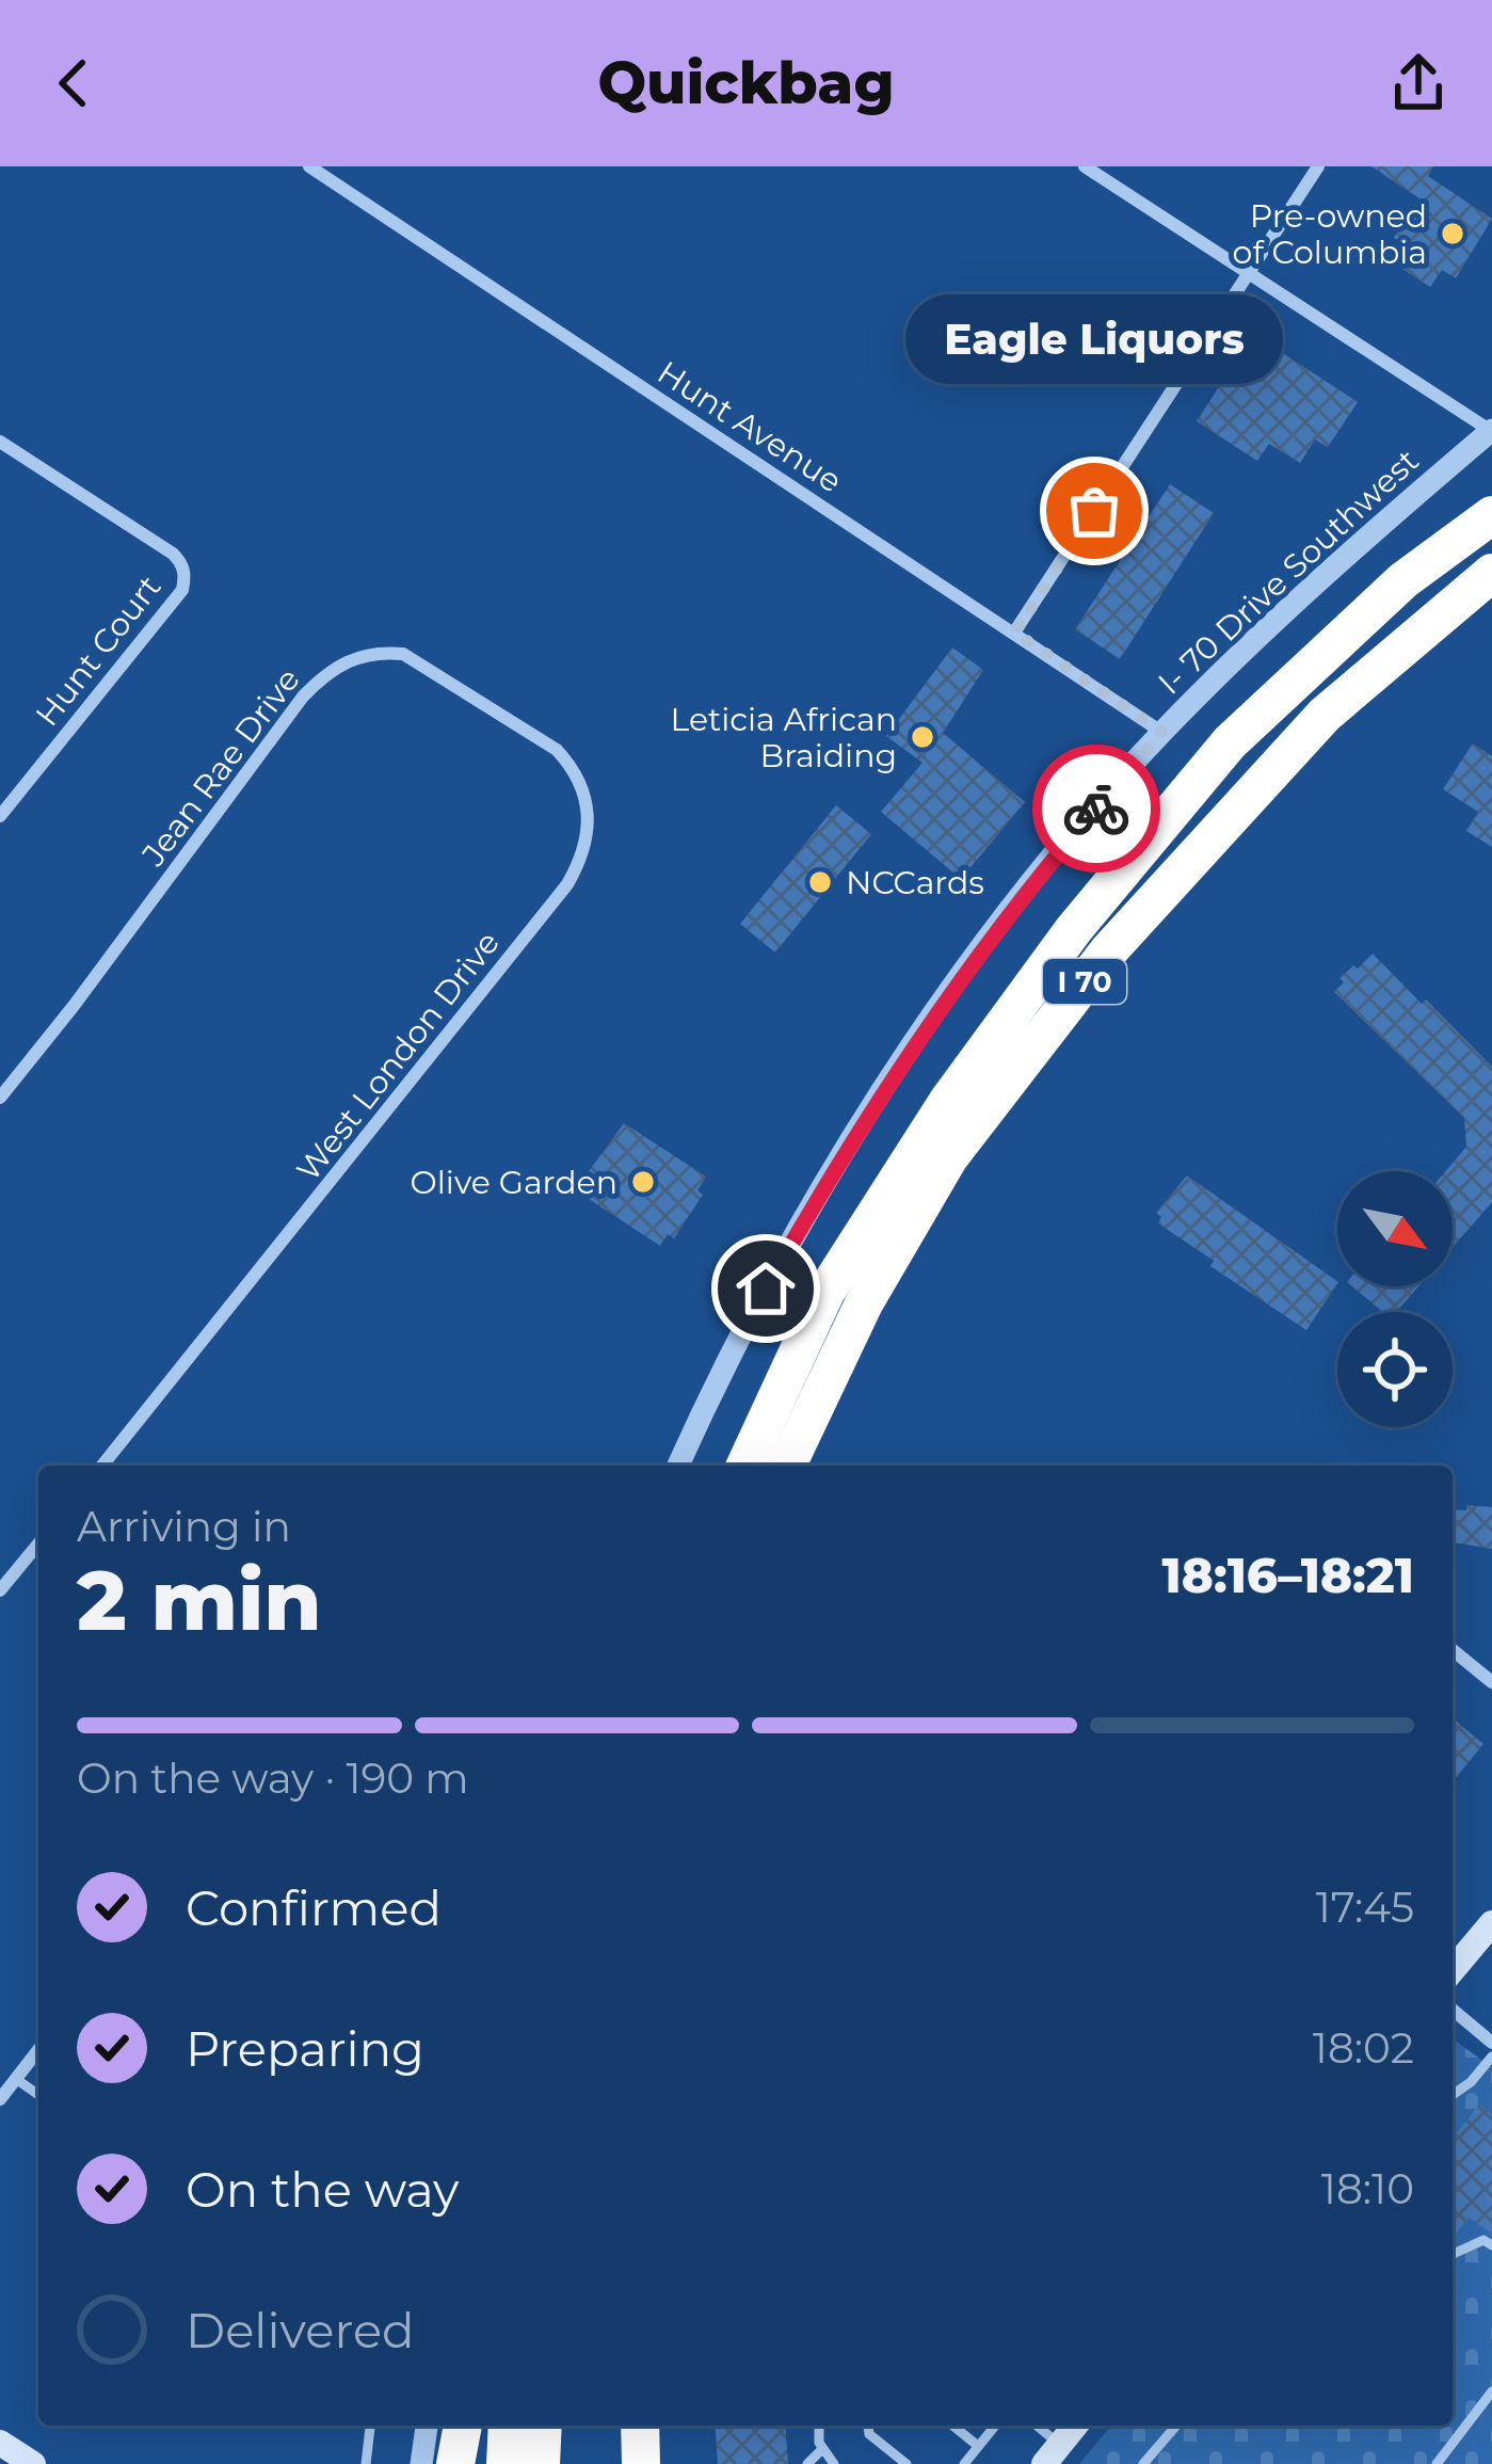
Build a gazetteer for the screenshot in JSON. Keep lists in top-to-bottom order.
{
  "streets": {
    "highway": ["I 70"],
    "street": [
      "Hunt Avenue",
      "I- 70 Drive Southwest",
      "Hunt Court",
      "Jean Rae Drive",
      "West London Drive"
    ]
  },
  "crossings": [
    ["Hunt Avenue", "I- 70 Drive Southwest"],
    ["Jean Rae Drive", "West London Drive"]
  ],
  "places": [
    "Pre-owned of Columbia",
    "Eagle Liquors",
    "Leticia African Braiding",
    "NCCards",
    "Olive Garden"
  ],
  "north": "bottom right",
  "page": {
    "header": "Quickbag",
    "bubble": "Eagle Liquors",
    "heading": ["2 min", "Arriving in", "18:16–18:21"],
    "bar": "On the way · 190 m",
    "list": [
      ["Confirmed", "17:45"],
      ["Preparing", "18:02"],
      ["On the way", "18:10"],
      "Delivered"
    ]
  }
}
